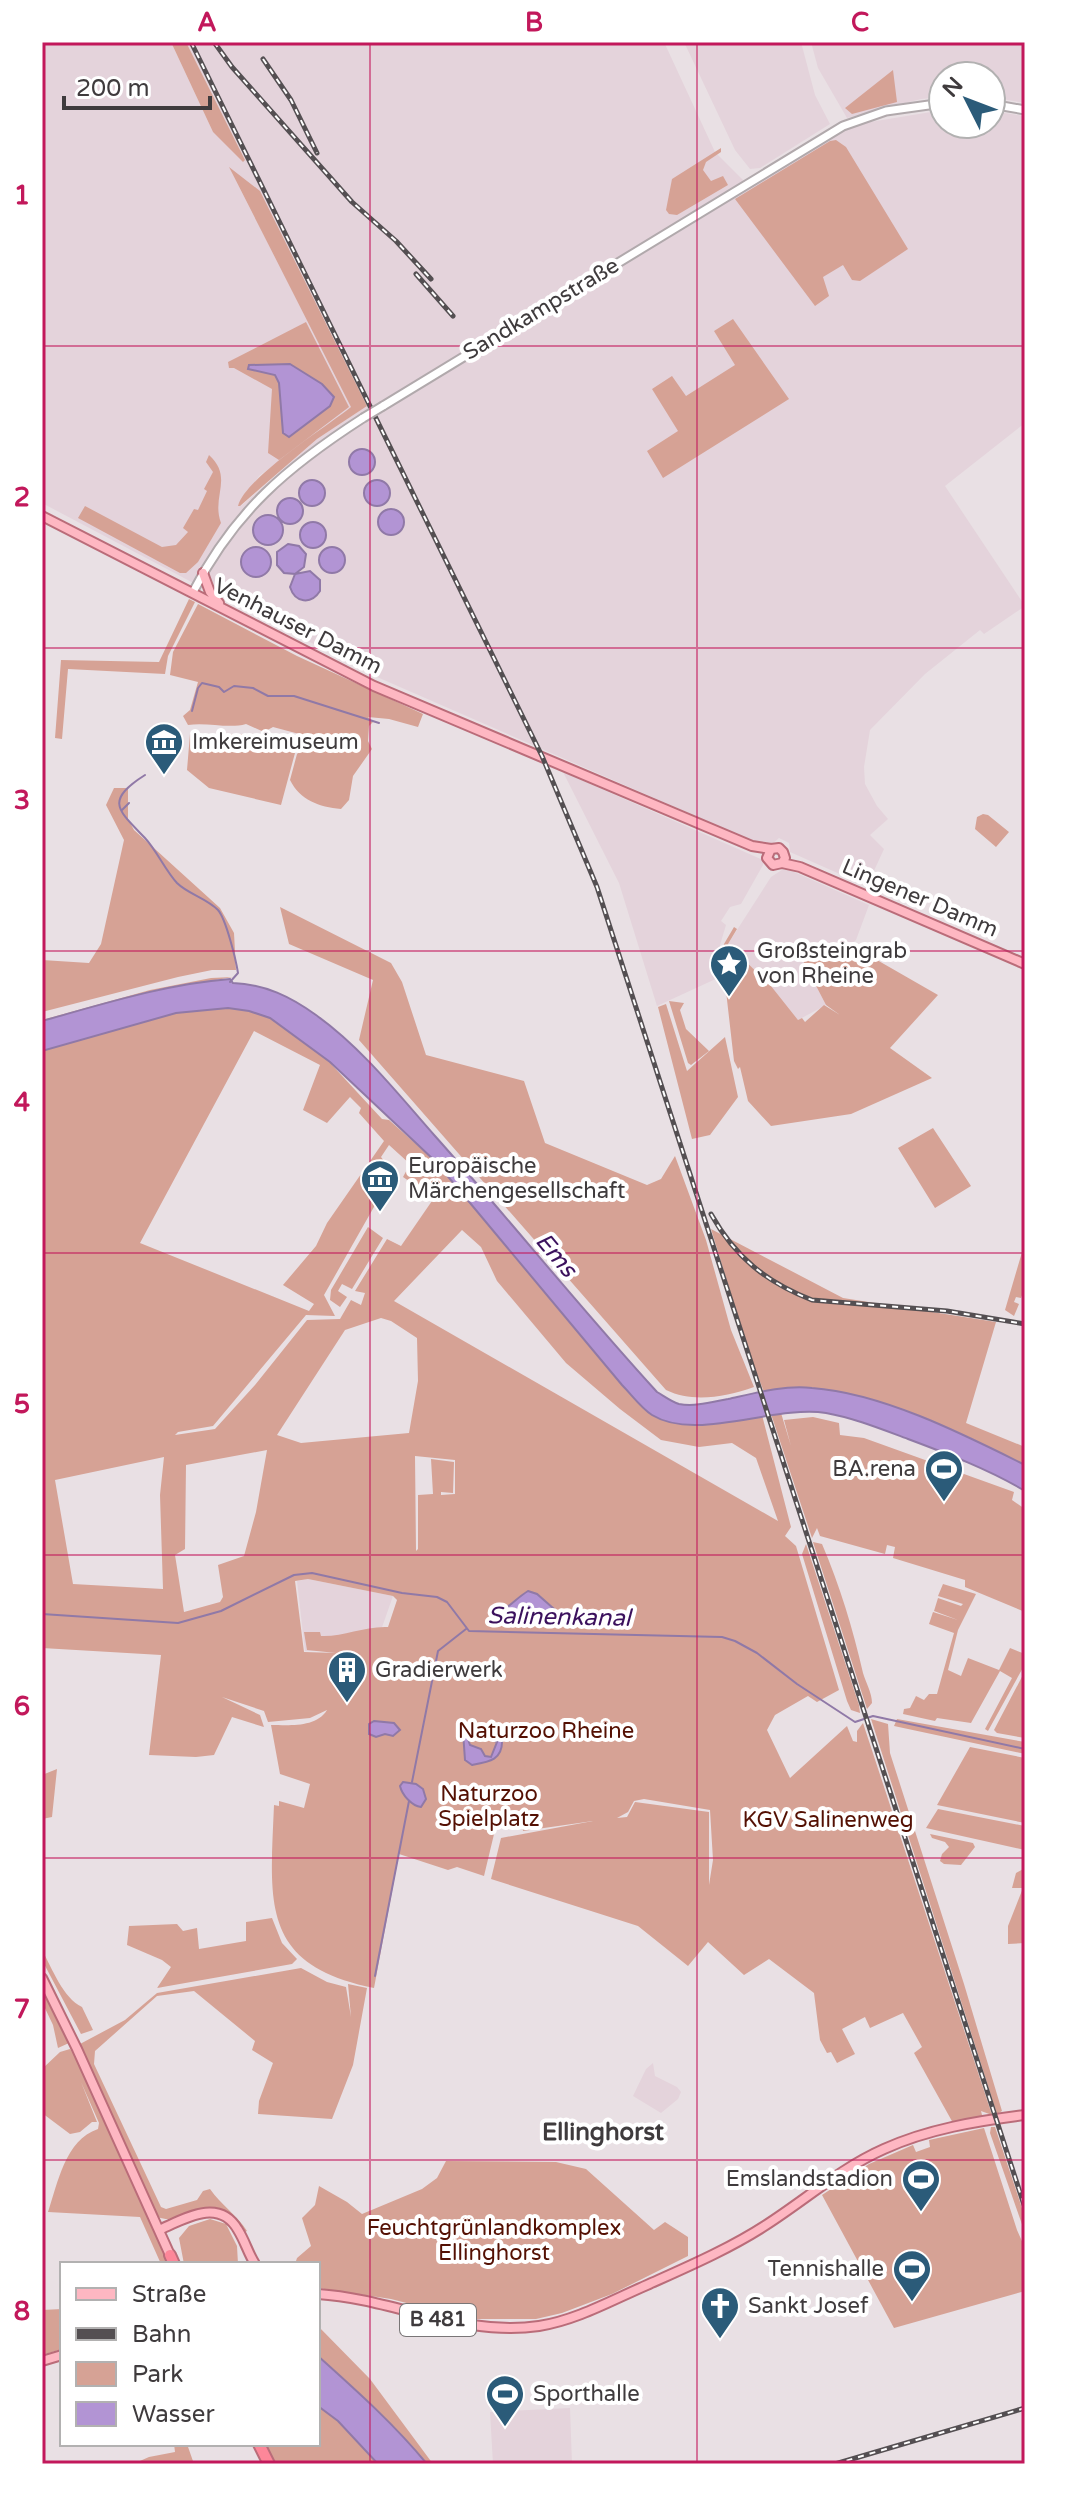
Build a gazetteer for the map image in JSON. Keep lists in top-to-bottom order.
{
  "streets": {
    "main road": ["Venhauser Damm", "Lingener Damm", "B 481"],
    "street": ["Sandkampstraße"]
  },
  "crossings": [
    ["Sandkampstraße", "Venhauser Damm"]
  ],
  "districts": ["Ellinghorst"],
  "water": ["Ems", "Salinenkanal"],
  "parks": [
    "Naturzoo Rheine",
    "Naturzoo Spielplatz",
    "KGV Salinenweg",
    "Feuchtgrünlandkomplex Ellinghorst"
  ],
  "places": {
    "museum": ["Imkereimuseum", "Europäische Märchengesellschaft"],
    "place": ["Großsteingrab von Rheine"],
    "sports": [
      "BA.rena",
      "Emslandstadion",
      "Tennishalle",
      "Sporthalle"
    ],
    "building": ["Gradierwerk"],
    "church": ["Sankt Josef"]
  },
  "legend": [
    "Straße",
    "Bahn",
    "Park",
    "Wasser"
  ],
  "scale_bar": "200 m",
  "north": "top left",
  "grid": {
    "columns": ["A", "B", "C"],
    "rows": [
      "1",
      "2",
      "3",
      "4",
      "5",
      "6",
      "7",
      "8"
    ]
  }
}
